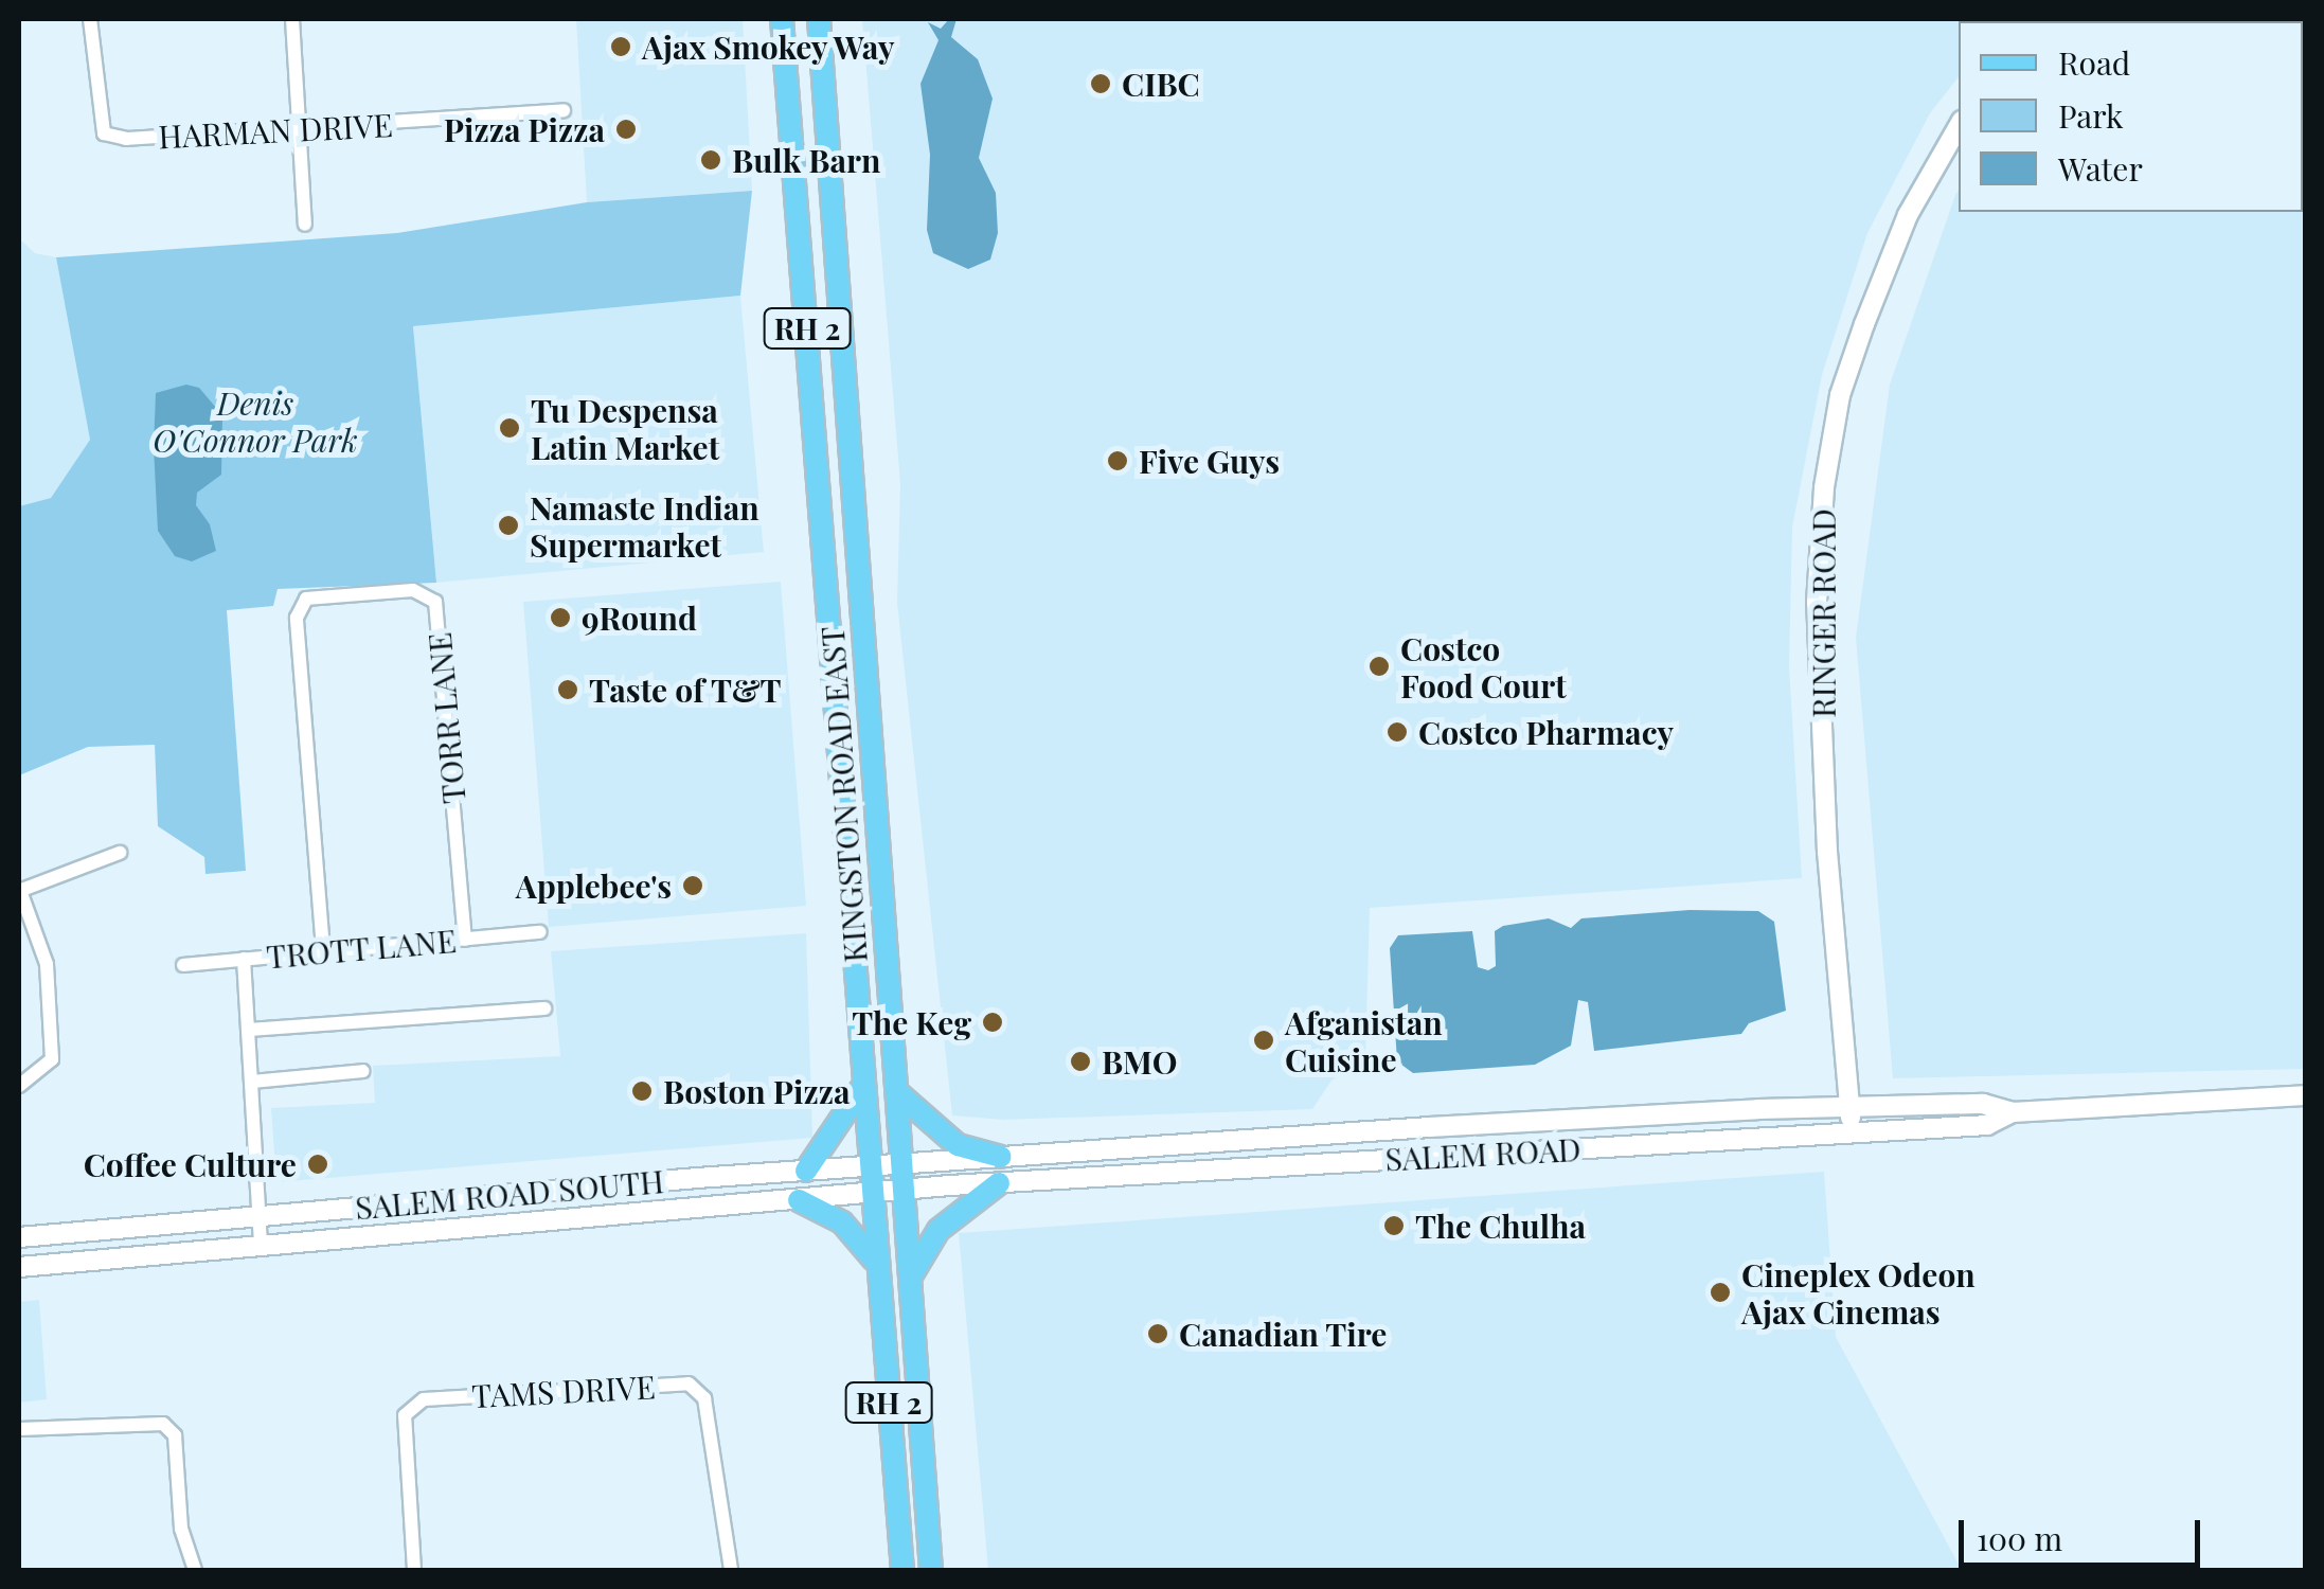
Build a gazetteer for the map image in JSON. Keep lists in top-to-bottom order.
{
  "streets": {
    "main road": [
      "RH 2",
      "RINGER ROAD",
      "KINGSTON ROAD EAST",
      "SALEM ROAD",
      "SALEM ROAD SOUTH"
    ],
    "street": [
      "HARMAN DRIVE",
      "TORR LANE",
      "TROTT LANE",
      "TAMS DRIVE"
    ]
  },
  "crossings": [
    ["RINGER ROAD", "SALEM ROAD"],
    ["TORR LANE", "TROTT LANE"],
    ["KINGSTON ROAD EAST", "SALEM ROAD SOUTH"],
    ["SALEM ROAD", "SALEM ROAD SOUTH"]
  ],
  "parks": ["Denis O'Connor Park"],
  "places": [
    "Ajax Smokey Way",
    "CIBC",
    "Pizza Pizza",
    "Bulk Barn",
    "Tu Despensa Latin Market",
    "Five Guys",
    "Namaste Indian Supermarket",
    "9Round",
    "Costco Food Court",
    "Taste of T&T",
    "Costco Pharmacy",
    "Applebee's",
    "The Keg",
    "Afganistan Cuisine",
    "BMO",
    "Boston Pizza",
    "Coffee Culture",
    "The Chulha",
    "Cineplex Odeon Ajax Cinemas",
    "Canadian Tire"
  ],
  "legend": ["Road", "Park", "Water"],
  "scale_bar": "100 m"
}
